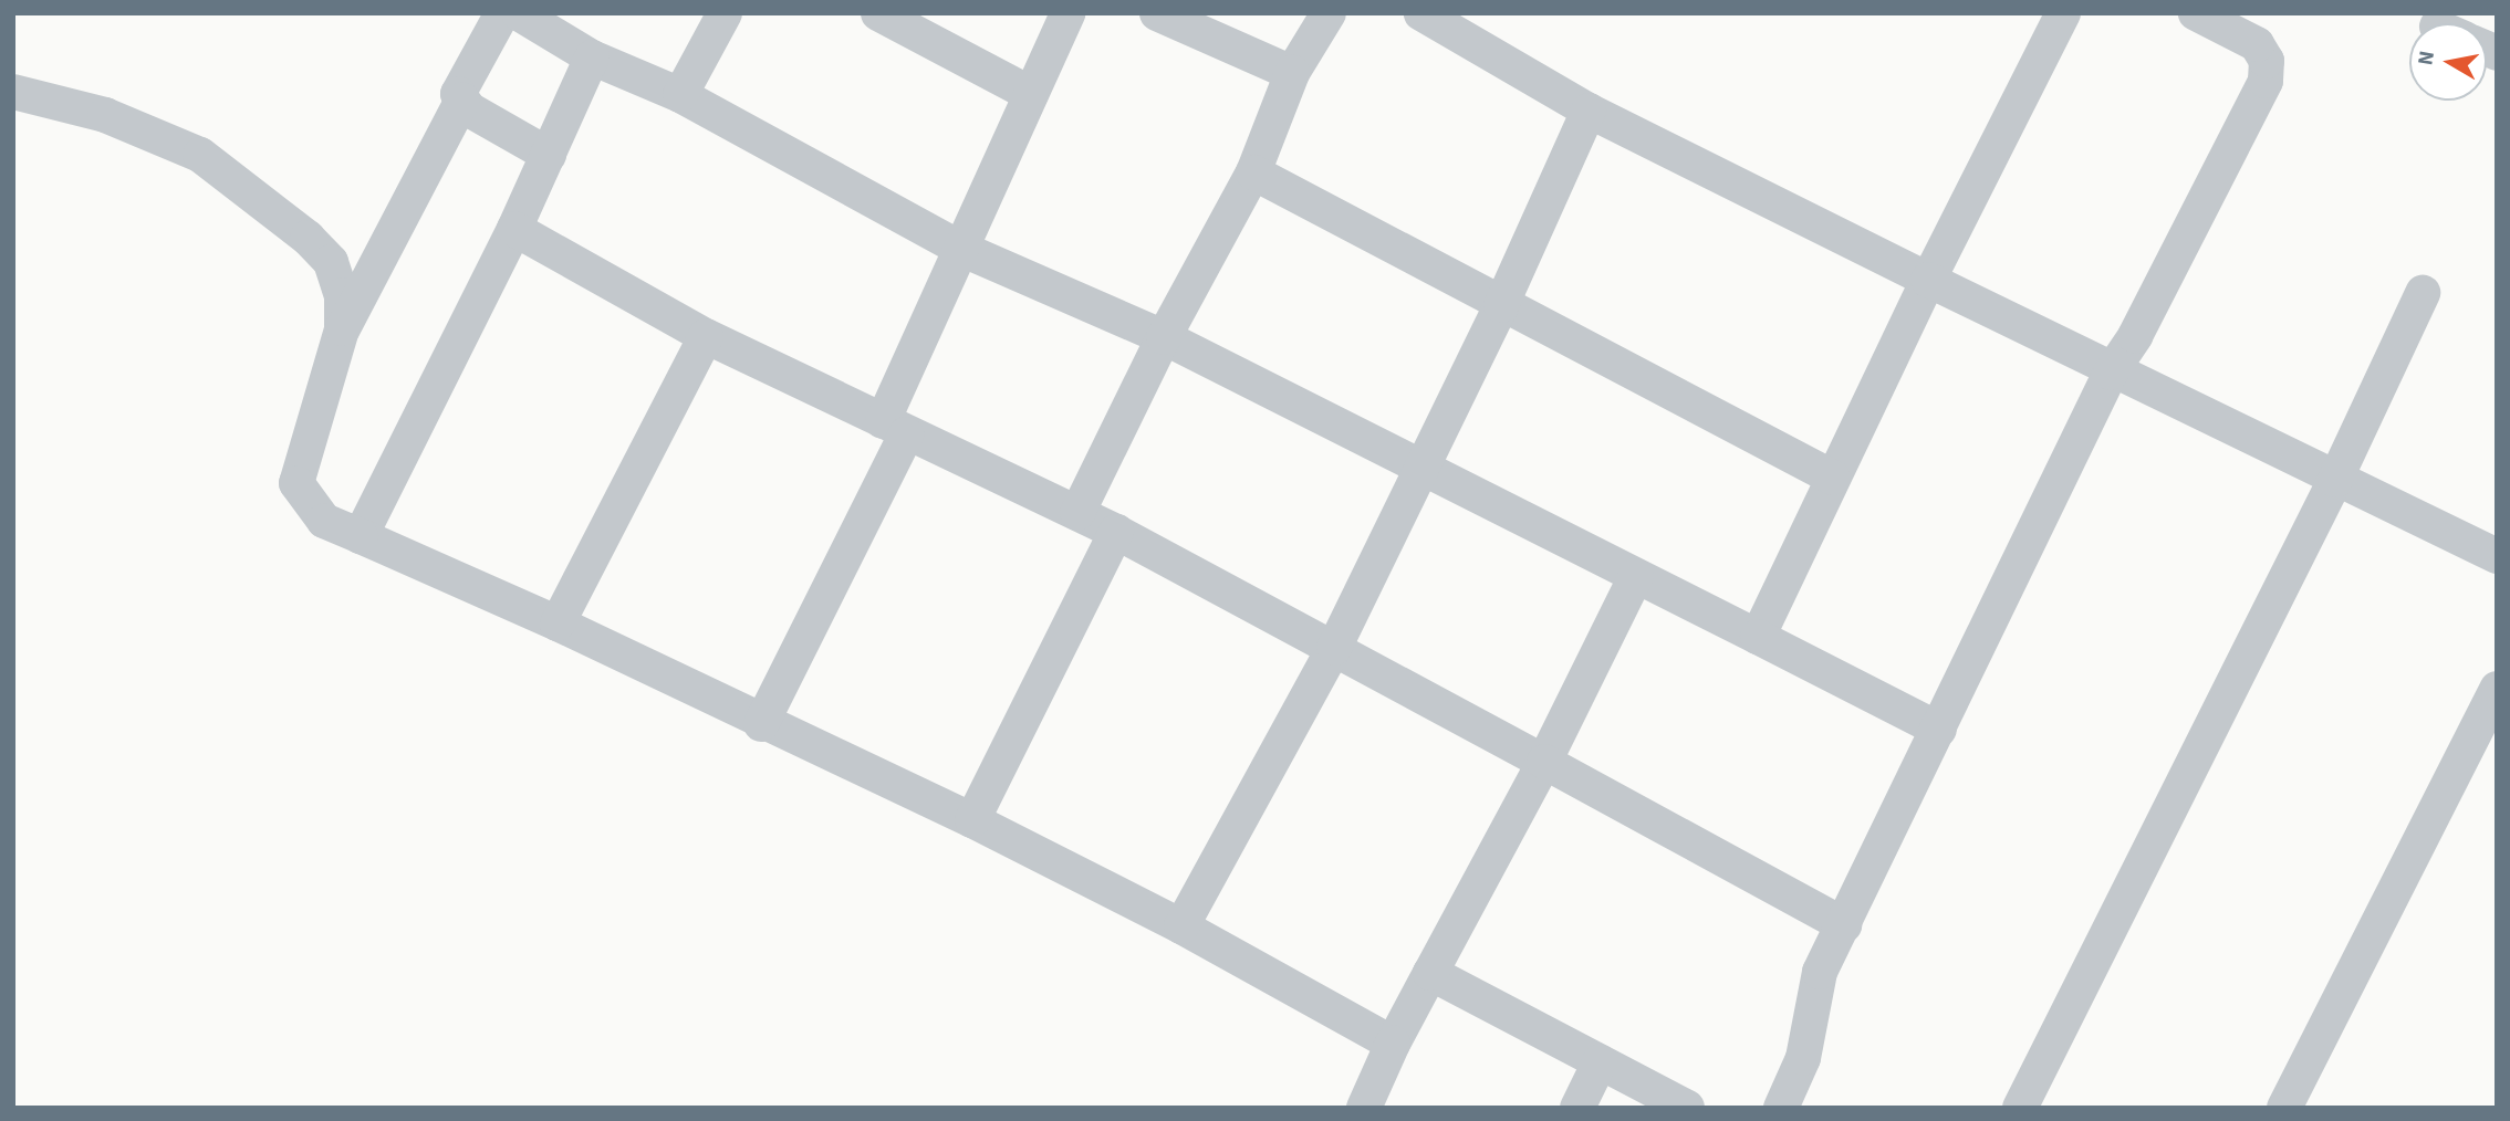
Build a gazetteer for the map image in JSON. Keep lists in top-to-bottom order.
{
  "north": "left"
}
